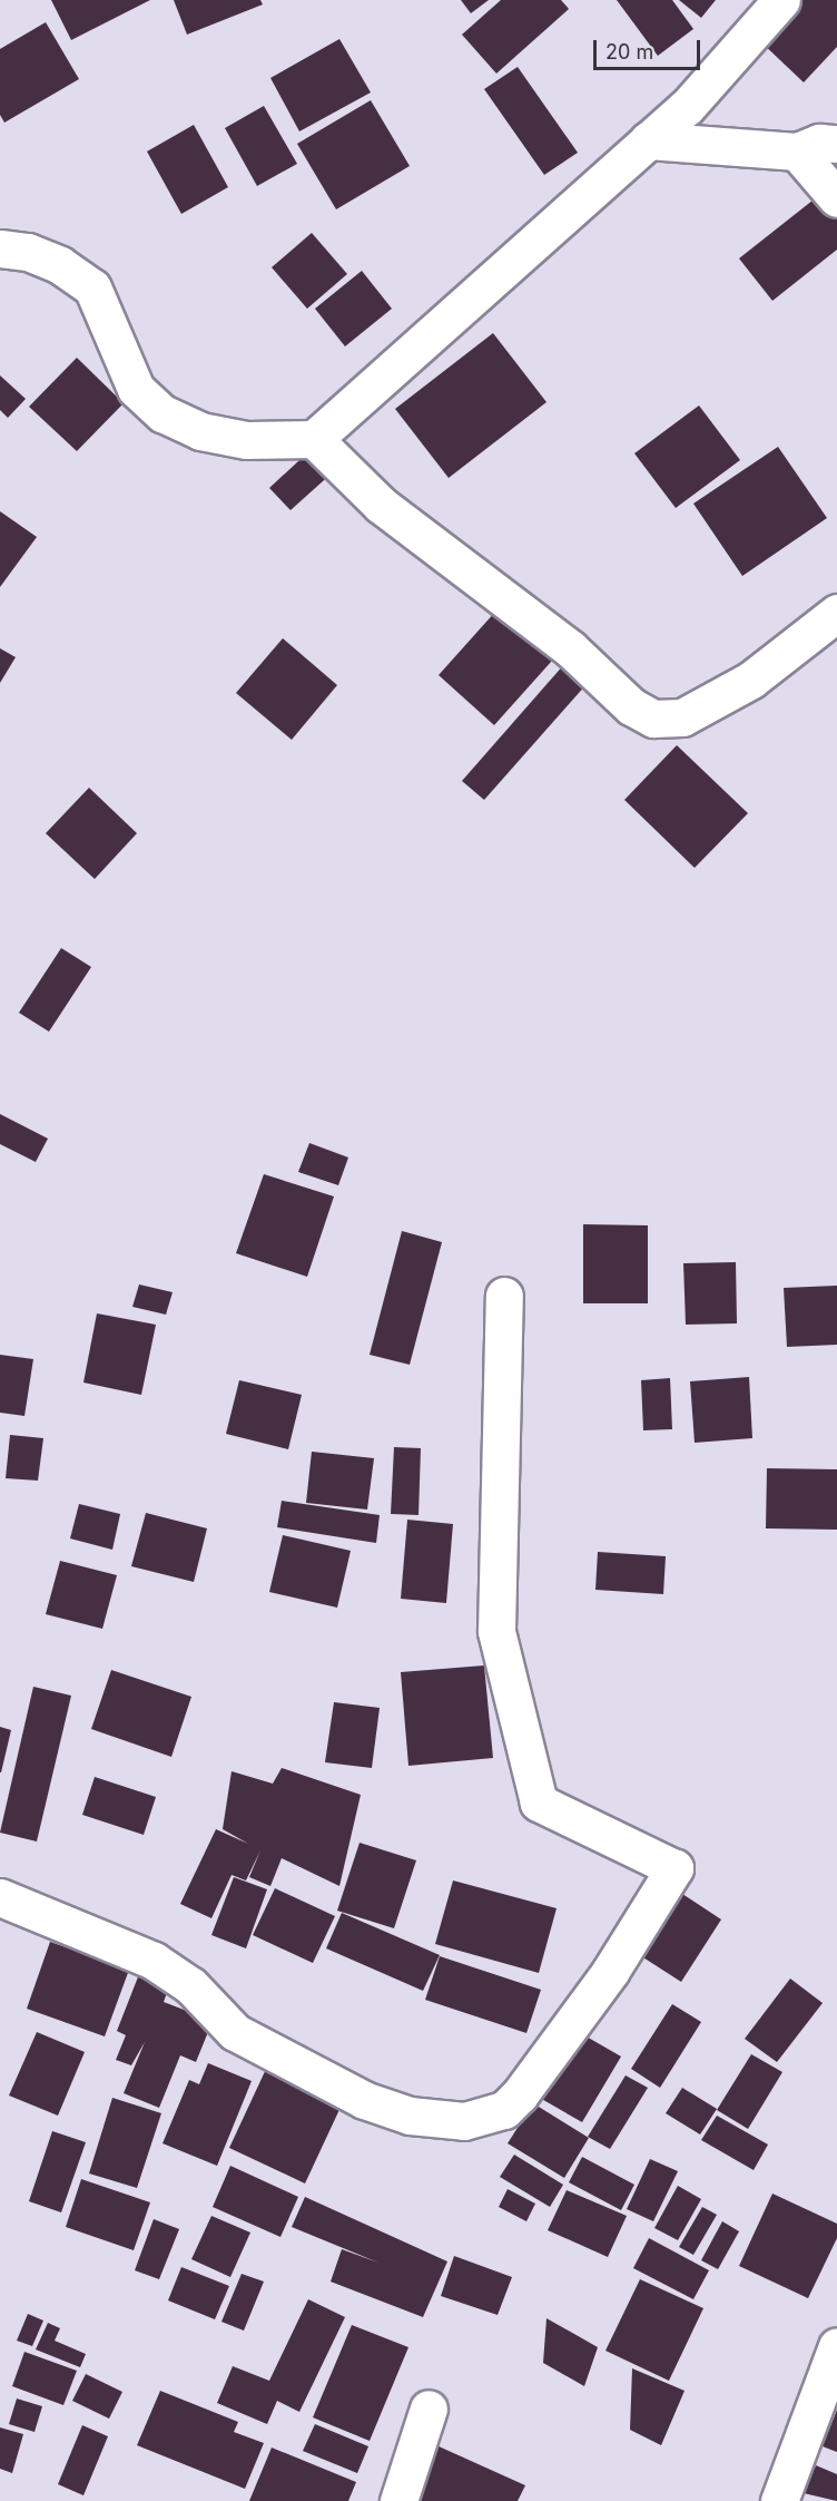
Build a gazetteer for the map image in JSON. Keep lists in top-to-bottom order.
{
  "scale_bar": "20 m"
}
